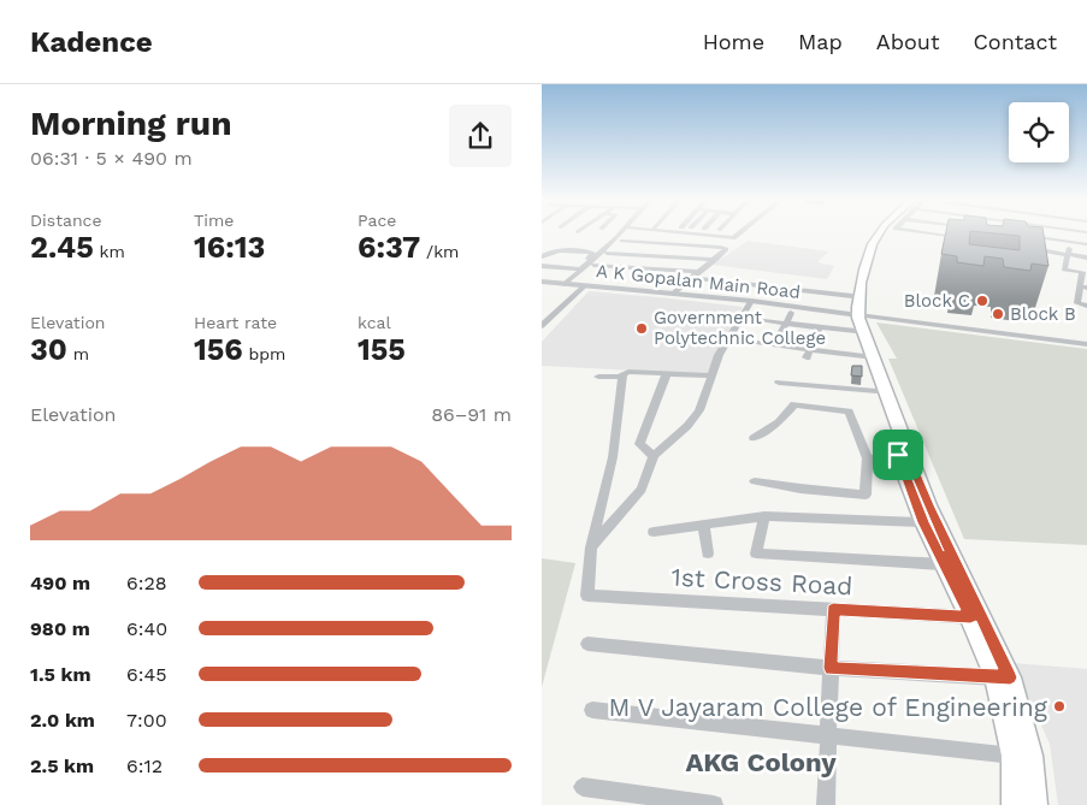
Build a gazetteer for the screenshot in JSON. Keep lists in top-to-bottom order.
{
  "streets": {
    "street": ["A K Gopalan Main Road", "1st Cross Road"]
  },
  "districts": ["AKG Colony"],
  "places": [
    "Block C",
    "Block B",
    "Government Polytechnic College",
    "M V Jayaram College of Engineering"
  ],
  "page": {
    "header": "Kadence",
    "nav": [
      "Home",
      "Map",
      "About",
      "Contact"
    ],
    "heading": ["Morning run", "06:31 · 5 × 490 m"],
    "stats": [
      ["Distance", "2.45 km"],
      ["Time", "16:13"],
      ["Pace", "6:37 /km"],
      ["Elevation", "30 m"],
      ["Heart rate", "156 bpm"],
      ["kcal", "155"]
    ],
    "chart": ["Elevation", "86–91 m"],
    "list": [
      {
        "name": "490 m",
        "note": "6:28"
      },
      {
        "name": "980 m",
        "note": "6:40"
      },
      {
        "name": "1.5 km",
        "note": "6:45"
      },
      {
        "name": "2.0 km",
        "note": "7:00"
      },
      {
        "name": "2.5 km",
        "note": "6:12"
      }
    ]
  }
}
